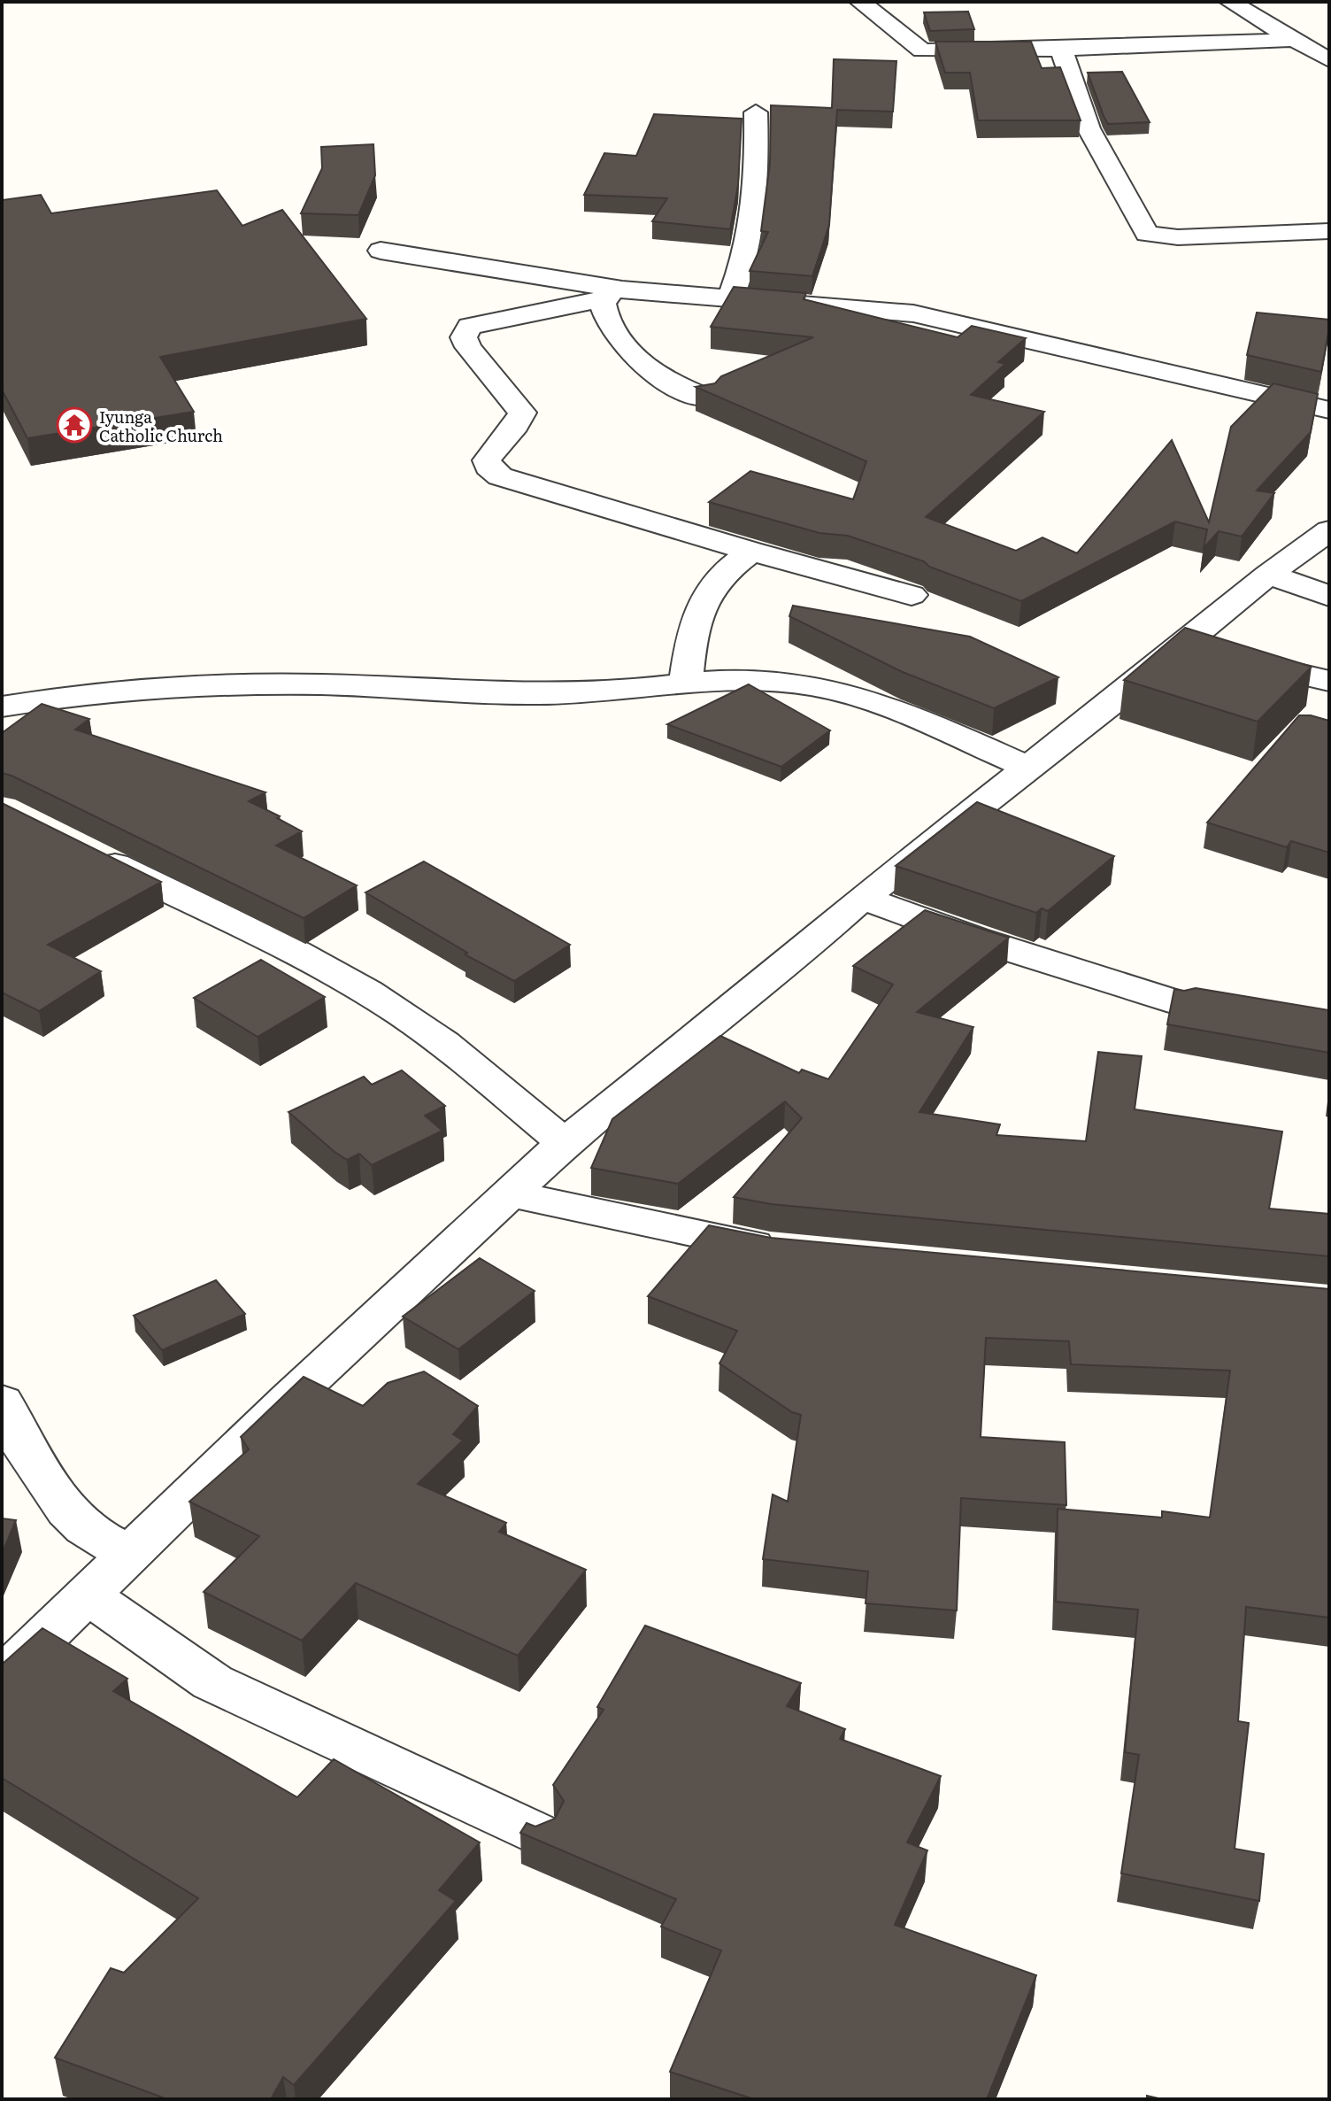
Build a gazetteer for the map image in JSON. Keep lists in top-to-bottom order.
{
  "places": {
    "temple": ["Iyunga Catholic Church"]
  }
}
